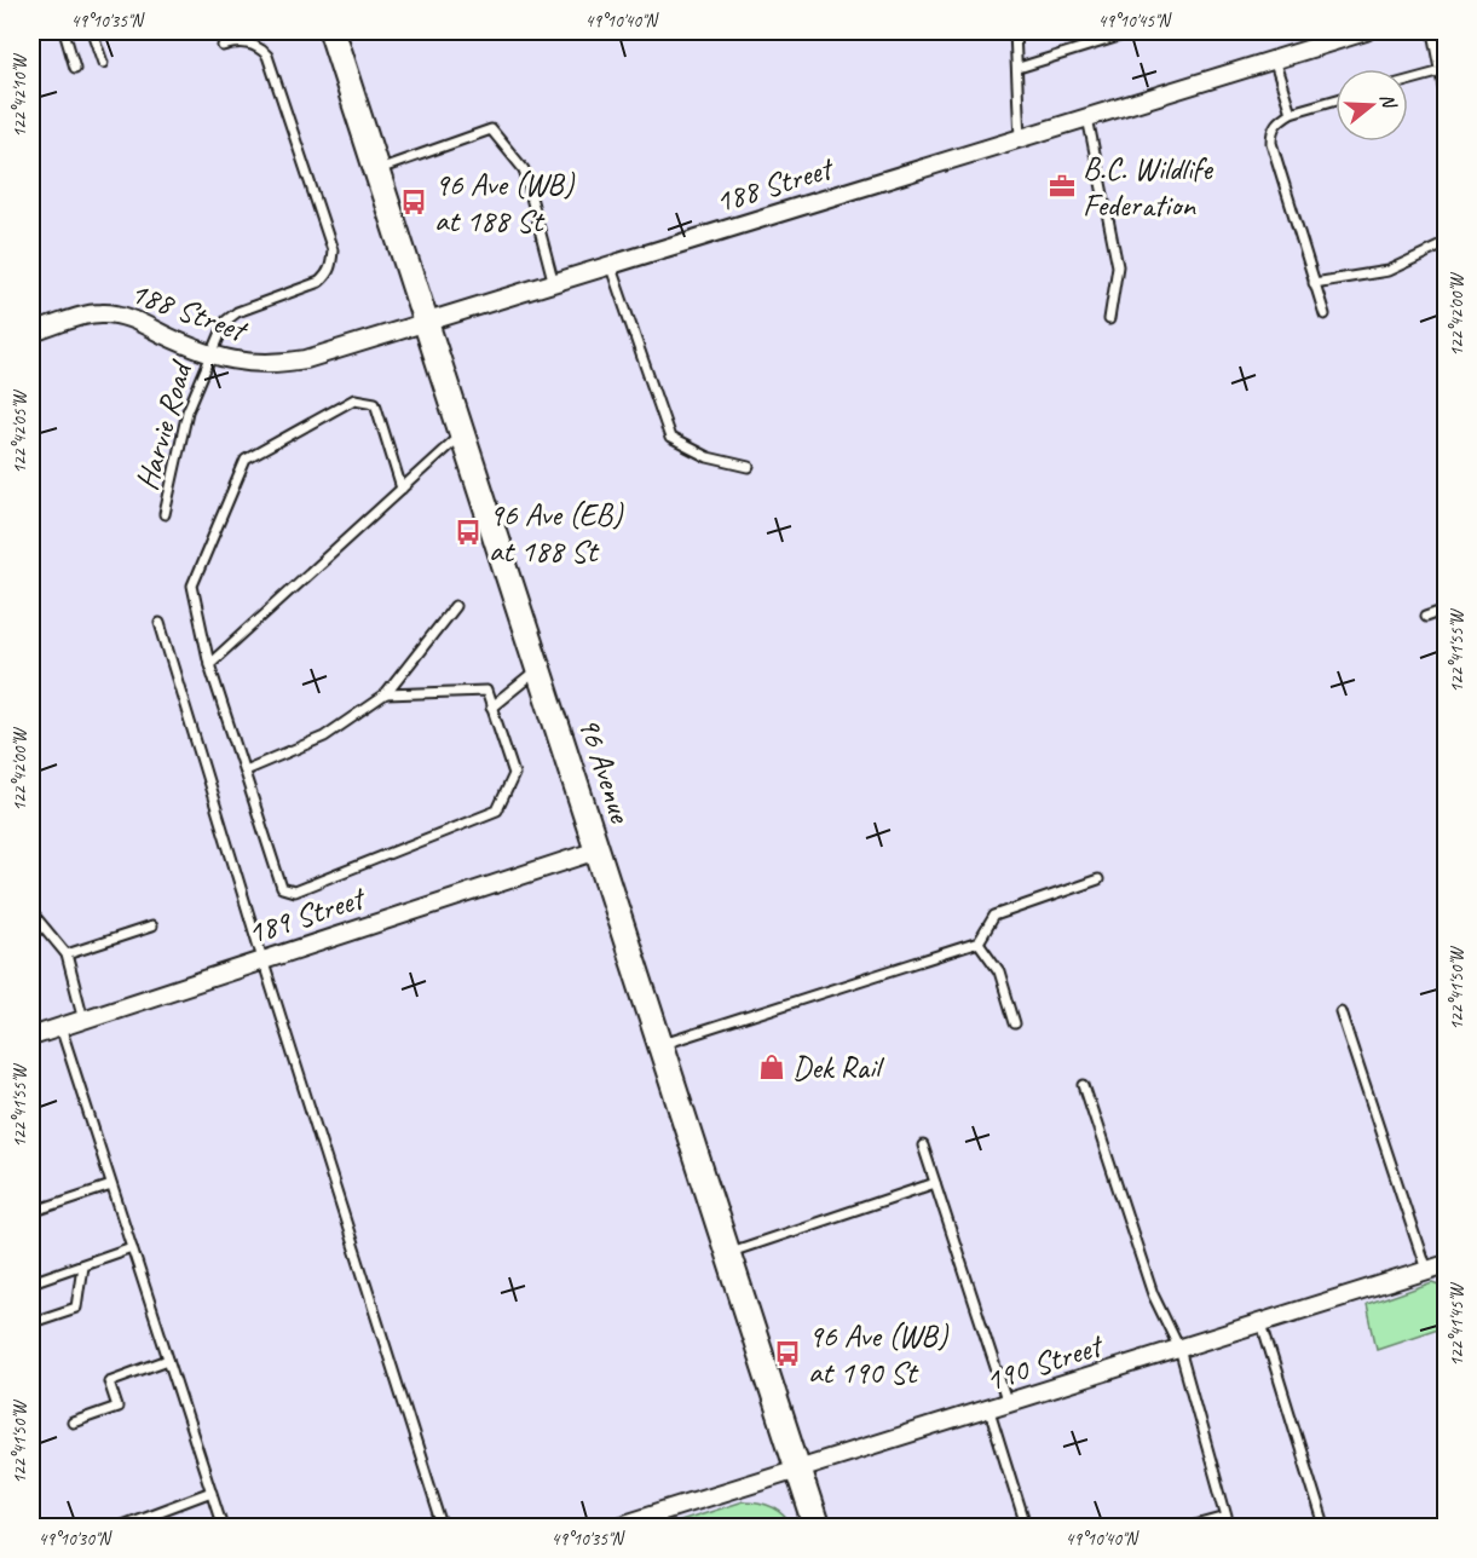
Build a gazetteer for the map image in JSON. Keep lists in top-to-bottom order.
{
  "streets": {
    "main road": ["96 Avenue"],
    "street": ["188 Street", "189 Street", "190 Street"],
    "lane": ["Harvie Road"]
  },
  "crossings": [
    ["188 Street", "Harvie Road"],
    ["188 Street", "96 Avenue"],
    ["96 Avenue", "189 Street"],
    ["96 Avenue", "190 Street"]
  ],
  "places": {
    "office": ["B.C. Wildlife Federation"],
    "bus stop": ["96 Ave (WB) at 188 St", "96 Ave (EB) at 188 St", "96 Ave (WB) at 190 St"],
    "shop": ["Dek Rail"]
  },
  "north": "right",
  "coordinates": [
    "49°10'35\"N",
    "49°10'40\"N",
    "49°10'45\"N",
    "122°42'10\"W",
    "122°42'00\"W",
    "122°42'05\"W",
    "122°41'55\"W",
    "122°41'50\"W",
    "122°41'45\"W",
    "49°10'30\"N"
  ]
}
